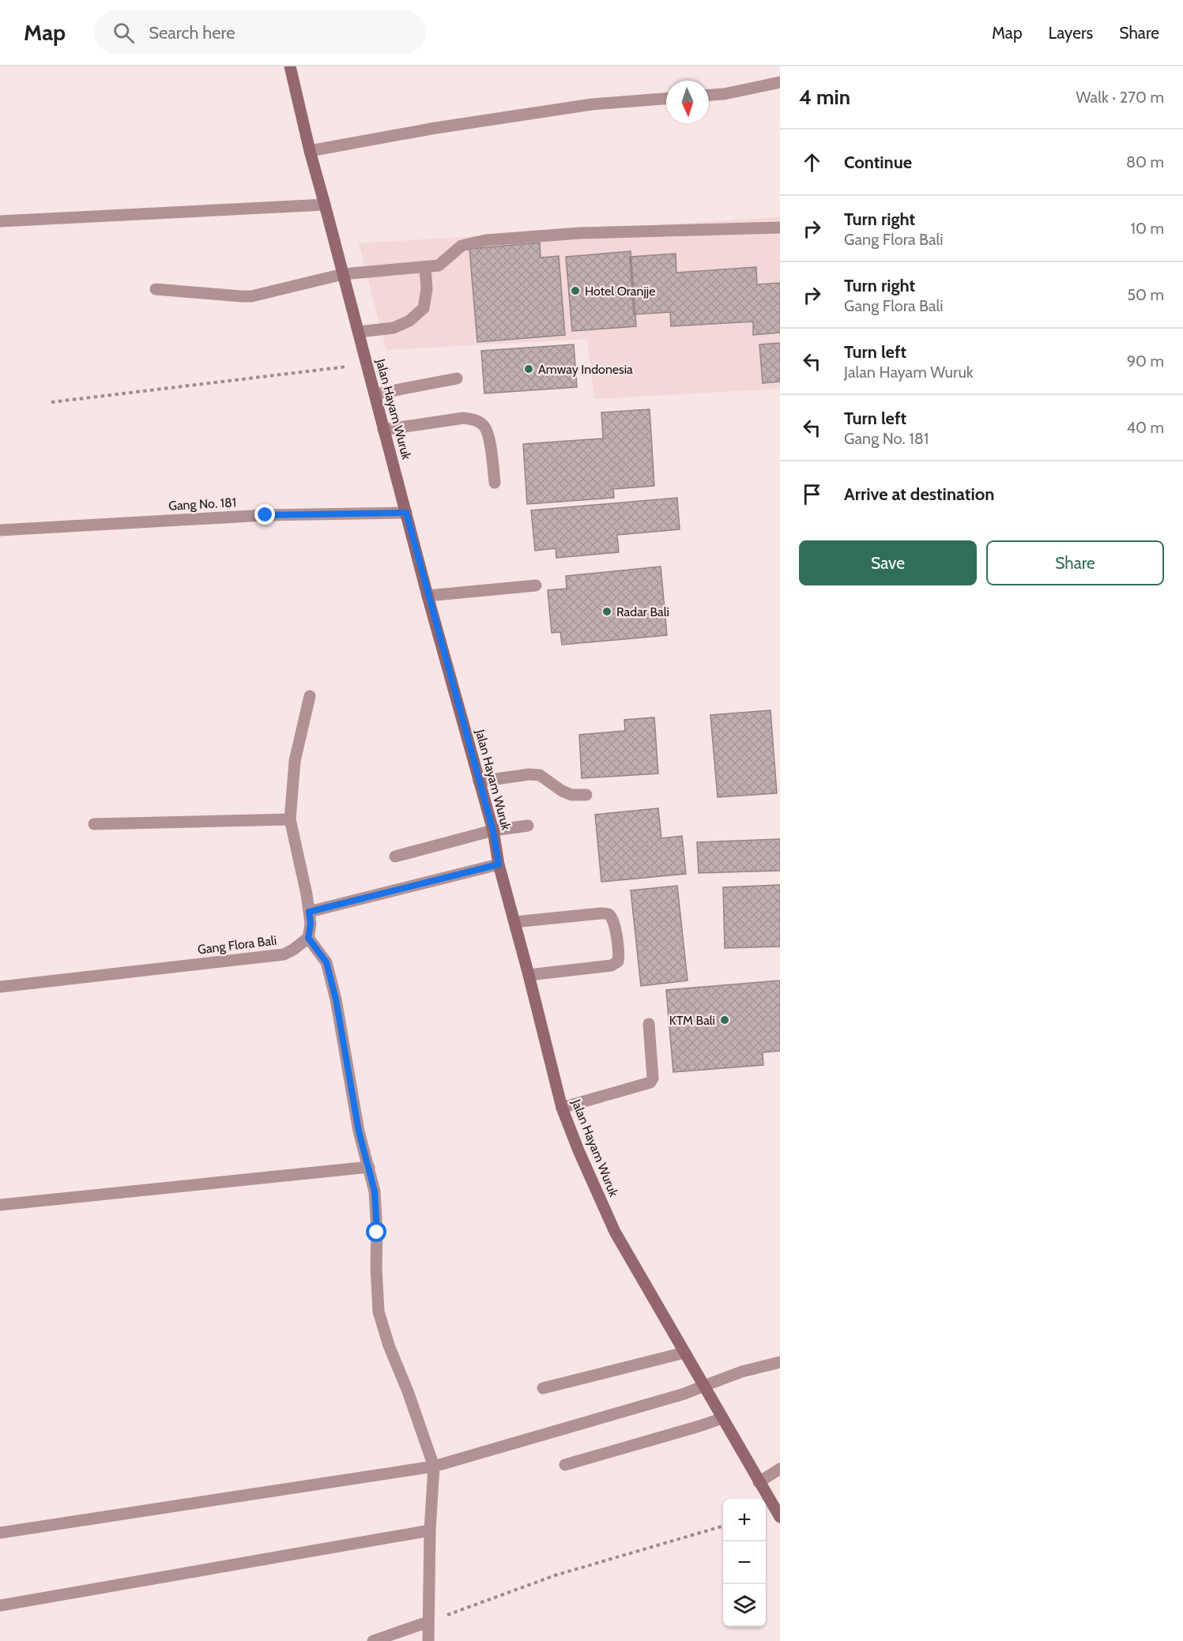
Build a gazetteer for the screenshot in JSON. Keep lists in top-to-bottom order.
{
  "streets": {
    "main road": ["Jalan Hayam Wuruk"],
    "street": ["Gang No. 181", "Gang Flora Bali"]
  },
  "crossings": [
    ["Jalan Hayam Wuruk", "Gang No. 181"]
  ],
  "places": [
    "Hotel Oranjje",
    "Amway Indonesia",
    "Radar Bali",
    "KTM Bali"
  ],
  "north": "bottom",
  "page": {
    "header": "Map",
    "search": "Search here",
    "nav": ["Map", "Layers", "Share"],
    "heading": ["4 min", "Walk · 270 m"],
    "list": [
      ["Continue", "80 m"],
      ["Turn right", "Gang Flora Bali", "10 m"],
      ["Turn right", "Gang Flora Bali", "50 m"],
      ["Turn left", "Jalan Hayam Wuruk", "90 m"],
      ["Turn left", "Gang No. 181", "40 m"],
      "Arrive at destination"
    ],
    "buttons": ["Save", "Share"],
    "map_buttons": ["+", "−"]
  }
}
